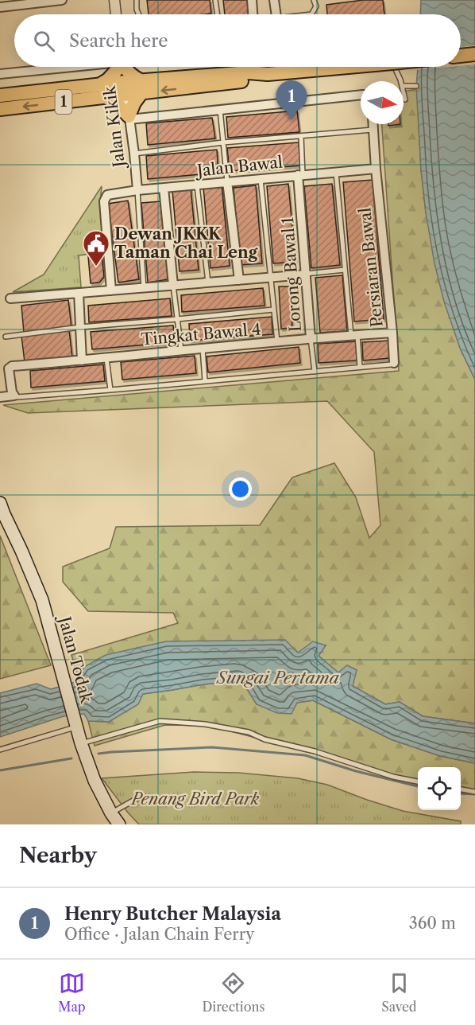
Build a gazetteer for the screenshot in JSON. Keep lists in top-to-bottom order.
{
  "streets": {
    "highway": ["1"],
    "main road": ["Jalan Todak"],
    "street": [
      "Jalan Kikik",
      "Jalan Bawal",
      "Persiaran Bawal",
      "Lorong Bawal 1",
      "Tingkat Bawal 4"
    ]
  },
  "crossings": [
    ["1", "Jalan Kikik"],
    ["Jalan Kikik", "Jalan Bawal"],
    ["Jalan Bawal", "Persiaran Bawal"],
    ["Jalan Bawal", "Lorong Bawal 1"],
    ["Persiaran Bawal", "Tingkat Bawal 4"],
    ["Lorong Bawal 1", "Tingkat Bawal 4"]
  ],
  "water": ["Sungai Pertama"],
  "parks": ["Penang Bird Park"],
  "places": {
    "public building": ["Dewan JKKK Taman Chai Leng"]
  },
  "north": "right",
  "page": {
    "search": "Search here",
    "pins": "1",
    "heading": "Nearby",
    "list": [
      {
        "mark": "1",
        "name": "Henry Butcher Malaysia",
        "note": "Office · Jalan Chain Ferry",
        "value": "360 m"
      }
    ],
    "nav": ["Map", "Directions", "Saved"]
  }
}
